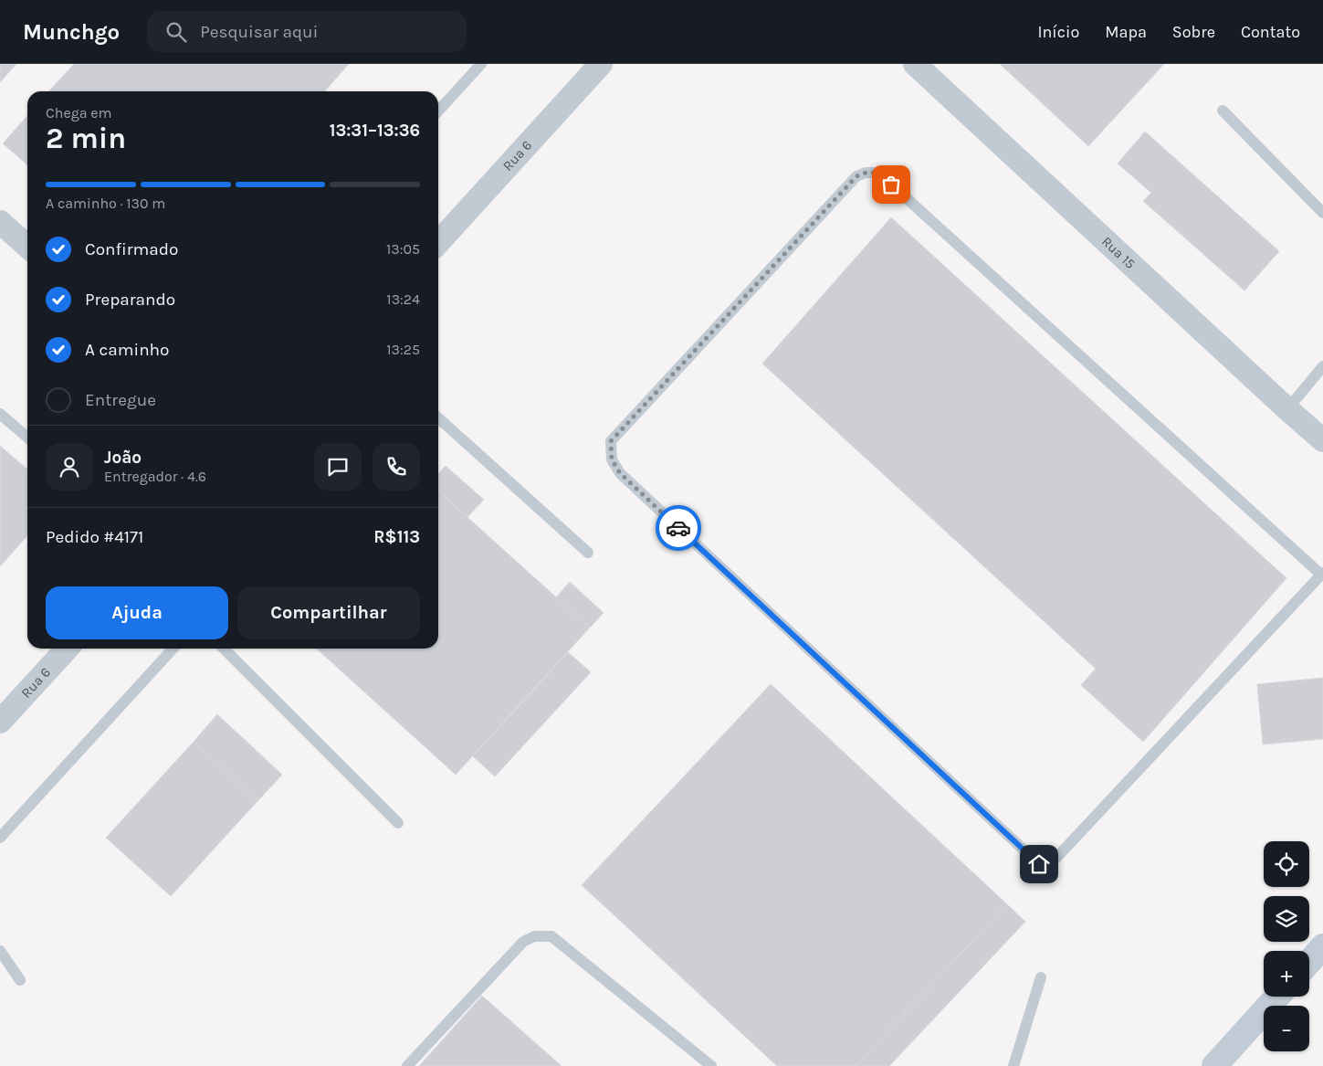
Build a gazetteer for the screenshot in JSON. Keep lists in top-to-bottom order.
{
  "streets": {
    "street": ["Rua 6", "Rua 15"]
  },
  "page": {
    "header": "Munchgo",
    "search": "Pesquisar aqui",
    "nav": [
      "Início",
      "Mapa",
      "Sobre",
      "Contato"
    ],
    "heading": ["2 min", "Chega em", "13:31–13:36"],
    "panel": [
      "João",
      "Entregador · 4.6",
      "Pedido #4171",
      "R$113"
    ],
    "bar": "A caminho · 130 m",
    "list": [
      ["Confirmado", "13:05"],
      ["Preparando", "13:24"],
      ["A caminho", "13:25"],
      "Entregue"
    ],
    "buttons": ["Ajuda", "Compartilhar"],
    "map_buttons": ["+", "−"]
  }
}
